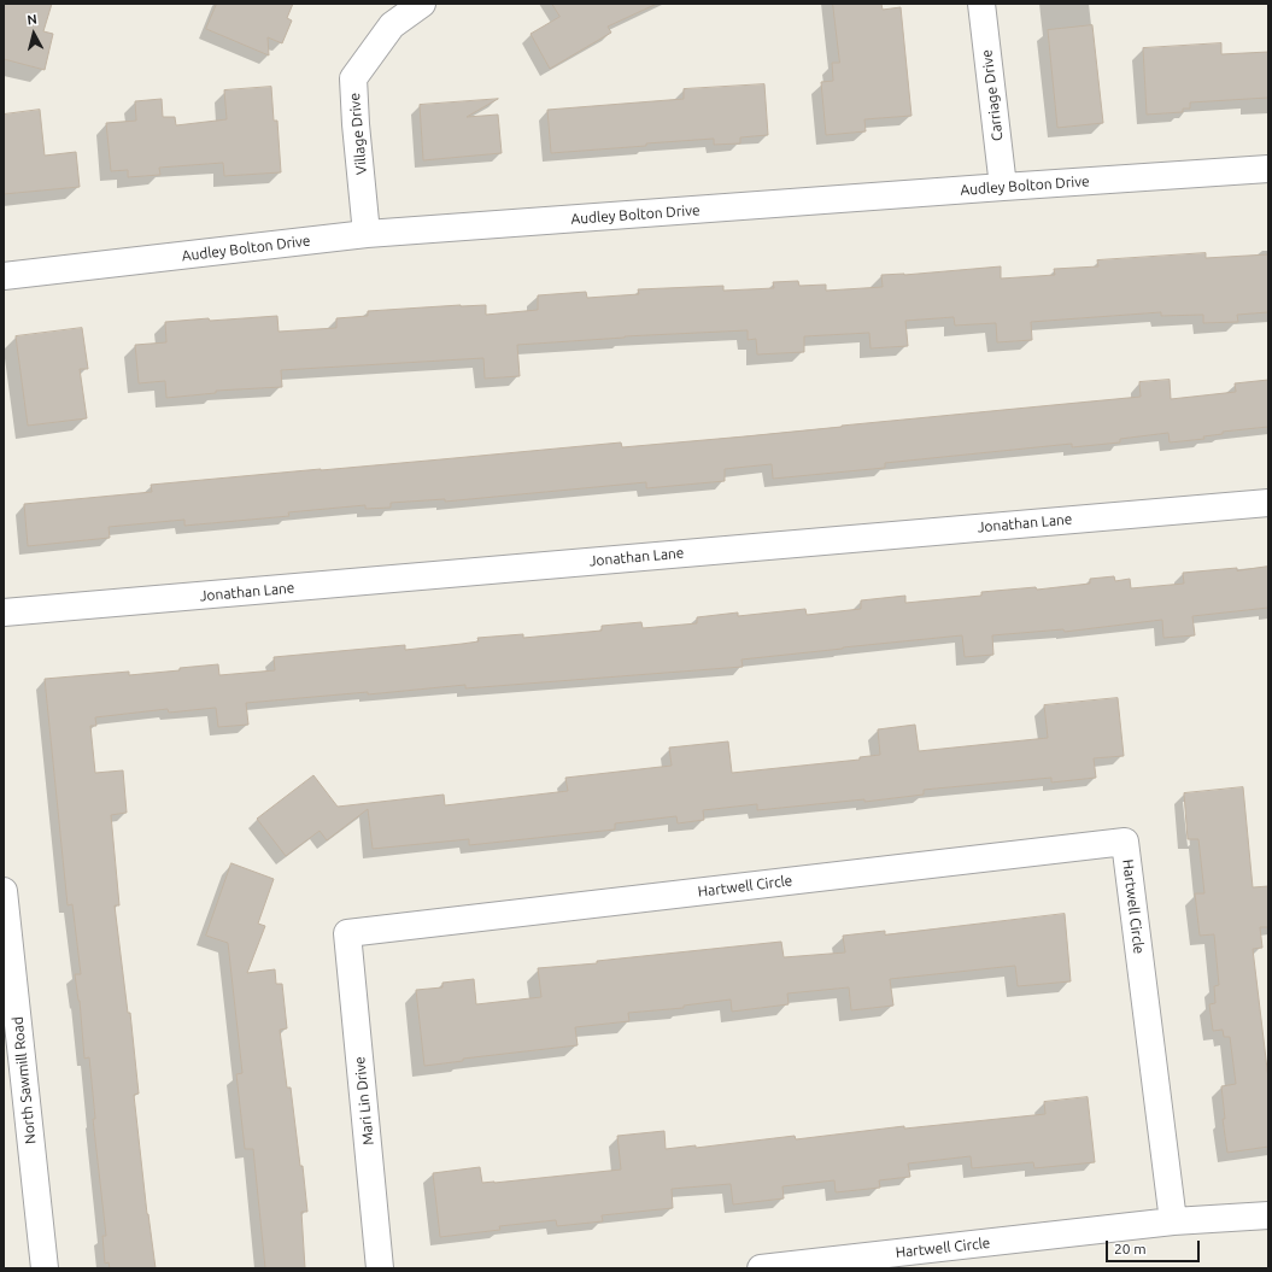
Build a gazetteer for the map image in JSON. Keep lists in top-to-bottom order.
{
  "streets": {
    "street": [
      "Carriage Drive",
      "Village Drive",
      "Audley Bolton Drive",
      "Jonathan Lane",
      "Hartwell Circle",
      "North Sawmill Road",
      "Mari Lin Drive"
    ]
  },
  "crossings": [
    ["Carriage Drive", "Audley Bolton Drive"],
    ["Village Drive", "Audley Bolton Drive"],
    ["Hartwell Circle", "Mari Lin Drive"]
  ],
  "scale_bar": "20 m",
  "north": "top"
}
